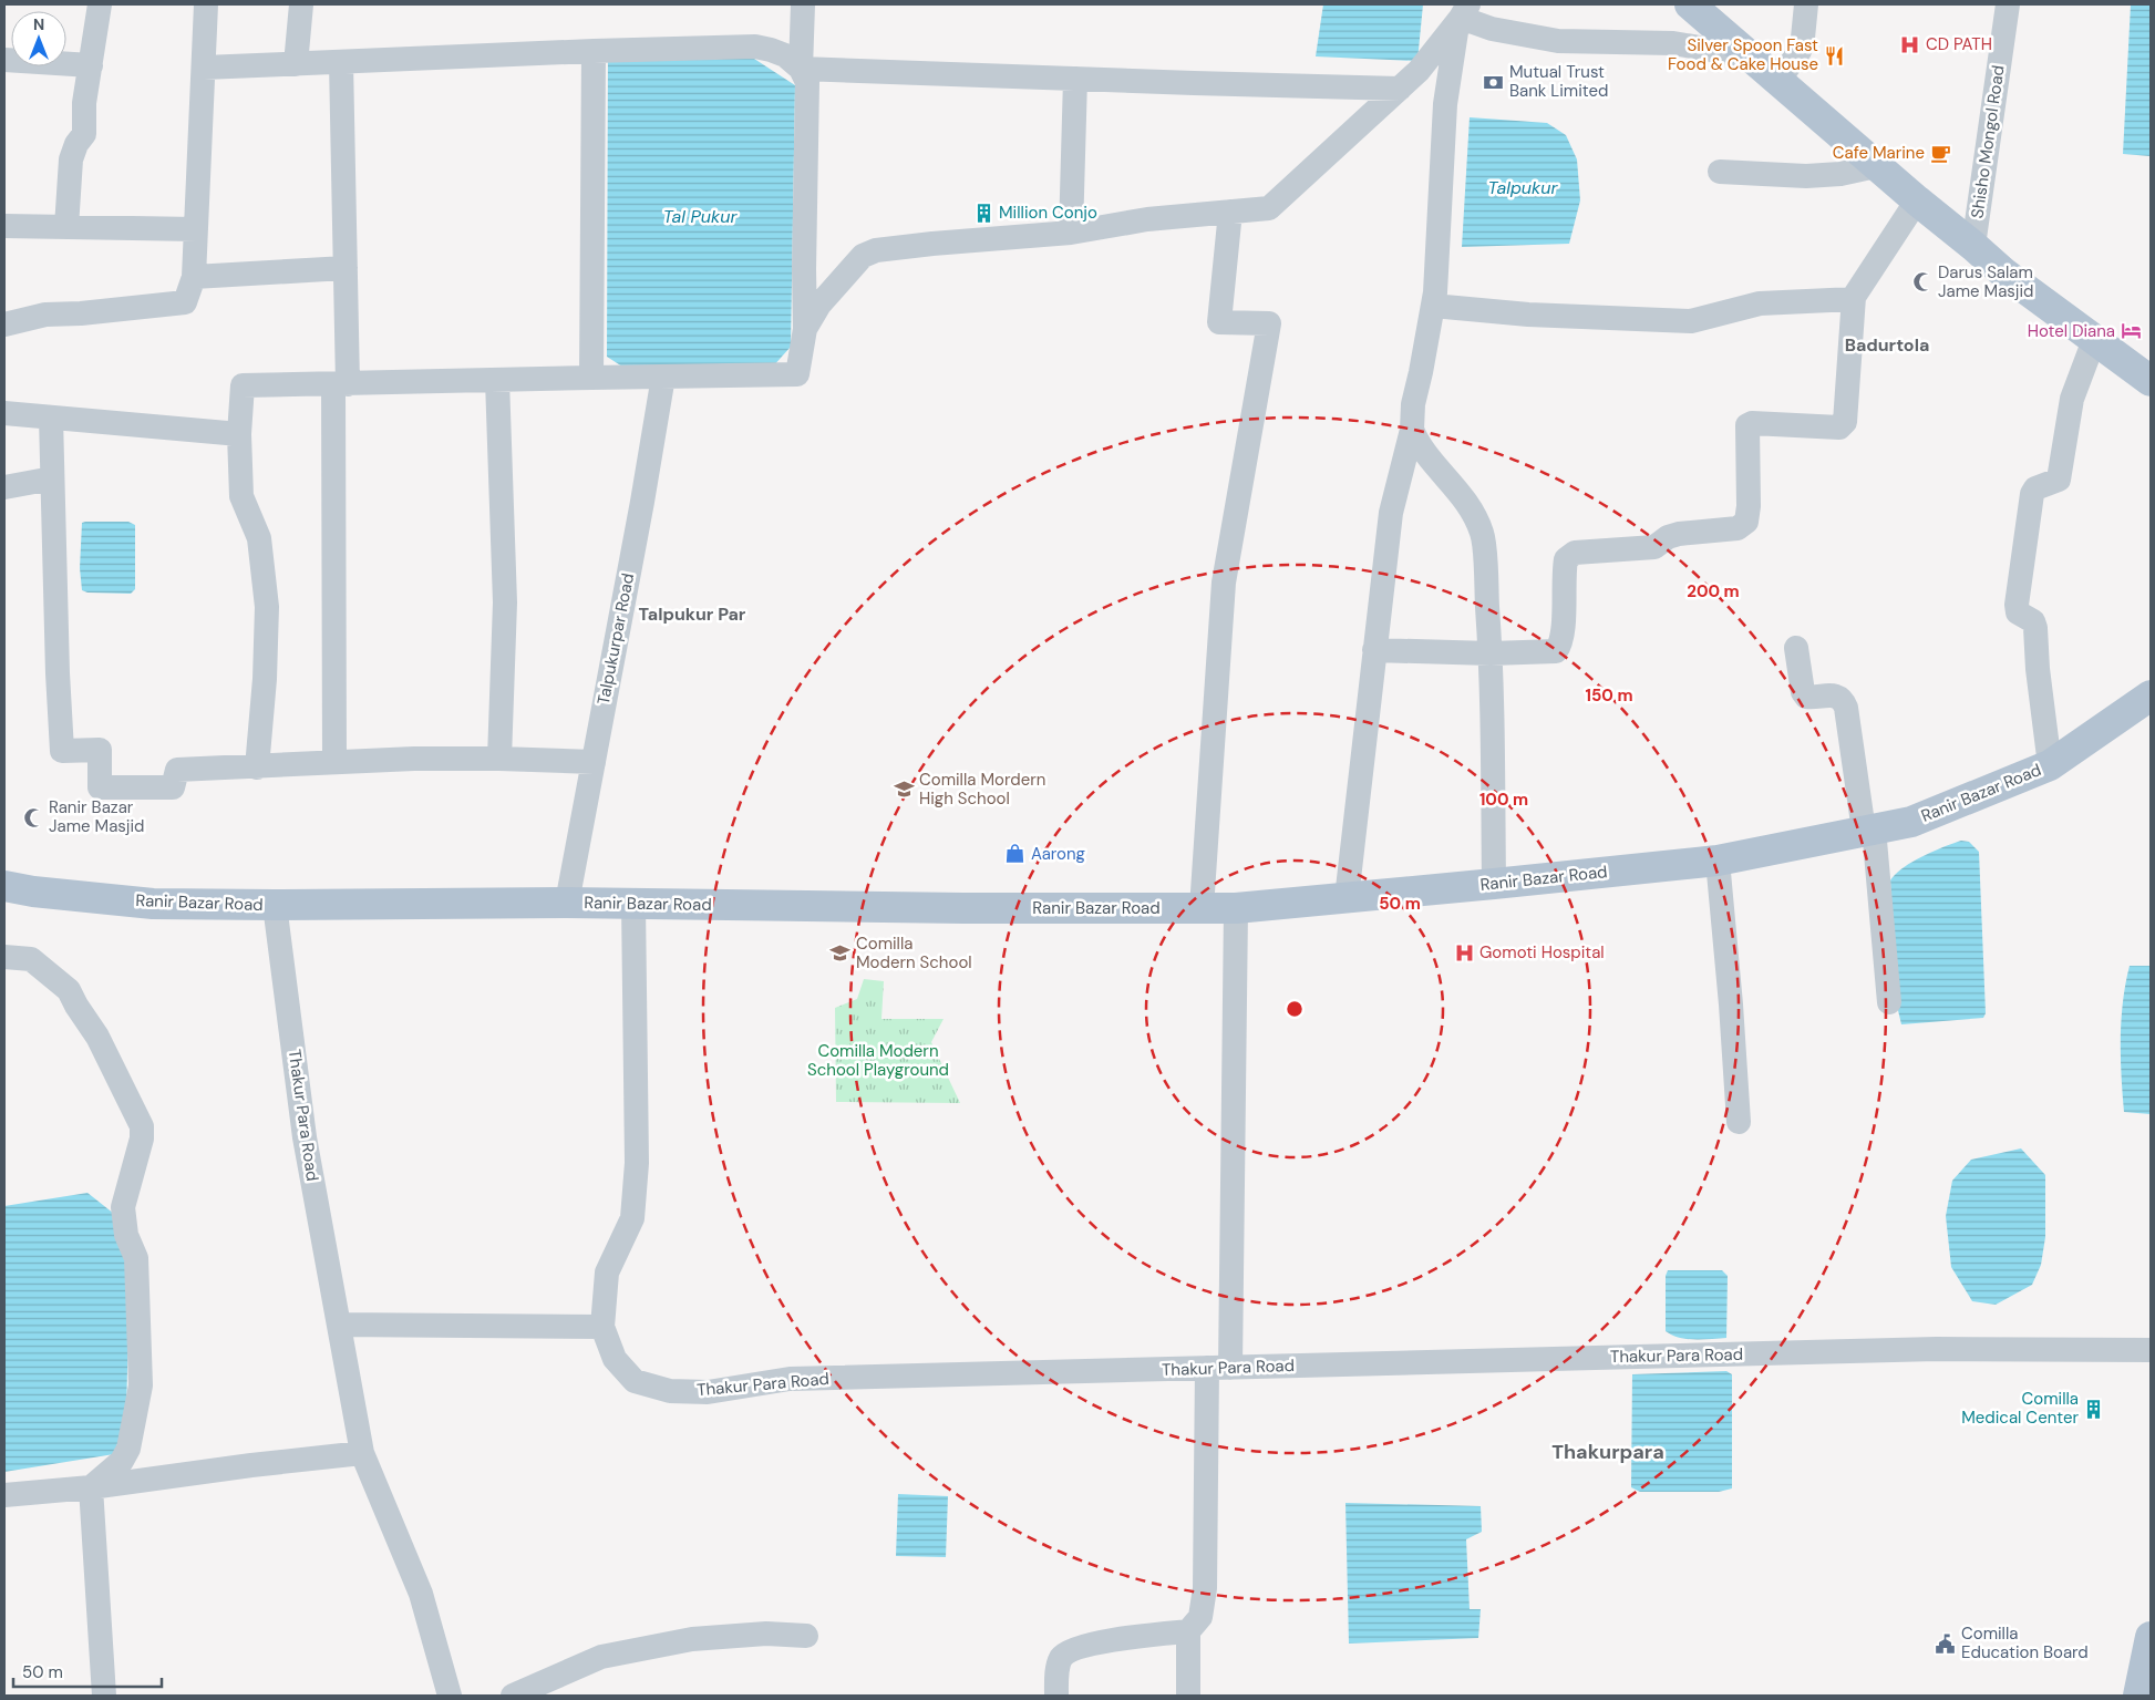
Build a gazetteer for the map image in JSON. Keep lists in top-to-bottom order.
{
  "streets": {
    "main road": ["Ranir Bazar Road"],
    "street": ["Shisho Mongol Road", "Talpukurpar Road", "Thakur Para Road"]
  },
  "crossings": [
    ["Talpukurpar Road", "Ranir Bazar Road"],
    ["Ranir Bazar Road", "Thakur Para Road"]
  ],
  "districts": ["Badurtola", "Talpukur Par", "Thakurpara"],
  "water": ["Talpukur", "Tal Pukur"],
  "parks": ["Comilla Modern School Playground"],
  "places": {
    "hospital": ["CD PATH", "Gomoti Hospital"],
    "restaurant": ["Silver Spoon Fast Food & Cake House"],
    "bank": ["Mutual Trust Bank Limited"],
    "cafe": ["Cafe Marine"],
    "building": ["Million Conjo", "Comilla Medical Center"],
    "mosque": ["Darus Salam Jame Masjid", "Ranir Bazar Jame Masjid"],
    "hotel": ["Hotel Diana"],
    "school or university": ["Comilla Mordern High School", "Comilla Modern School"],
    "shop": ["Aarong"],
    "public building": ["Comilla Education Board"]
  },
  "scale_bar": "50 m",
  "north": "top",
  "rings": [
    "200 m",
    "150 m",
    "100 m",
    "50 m"
  ]
}
